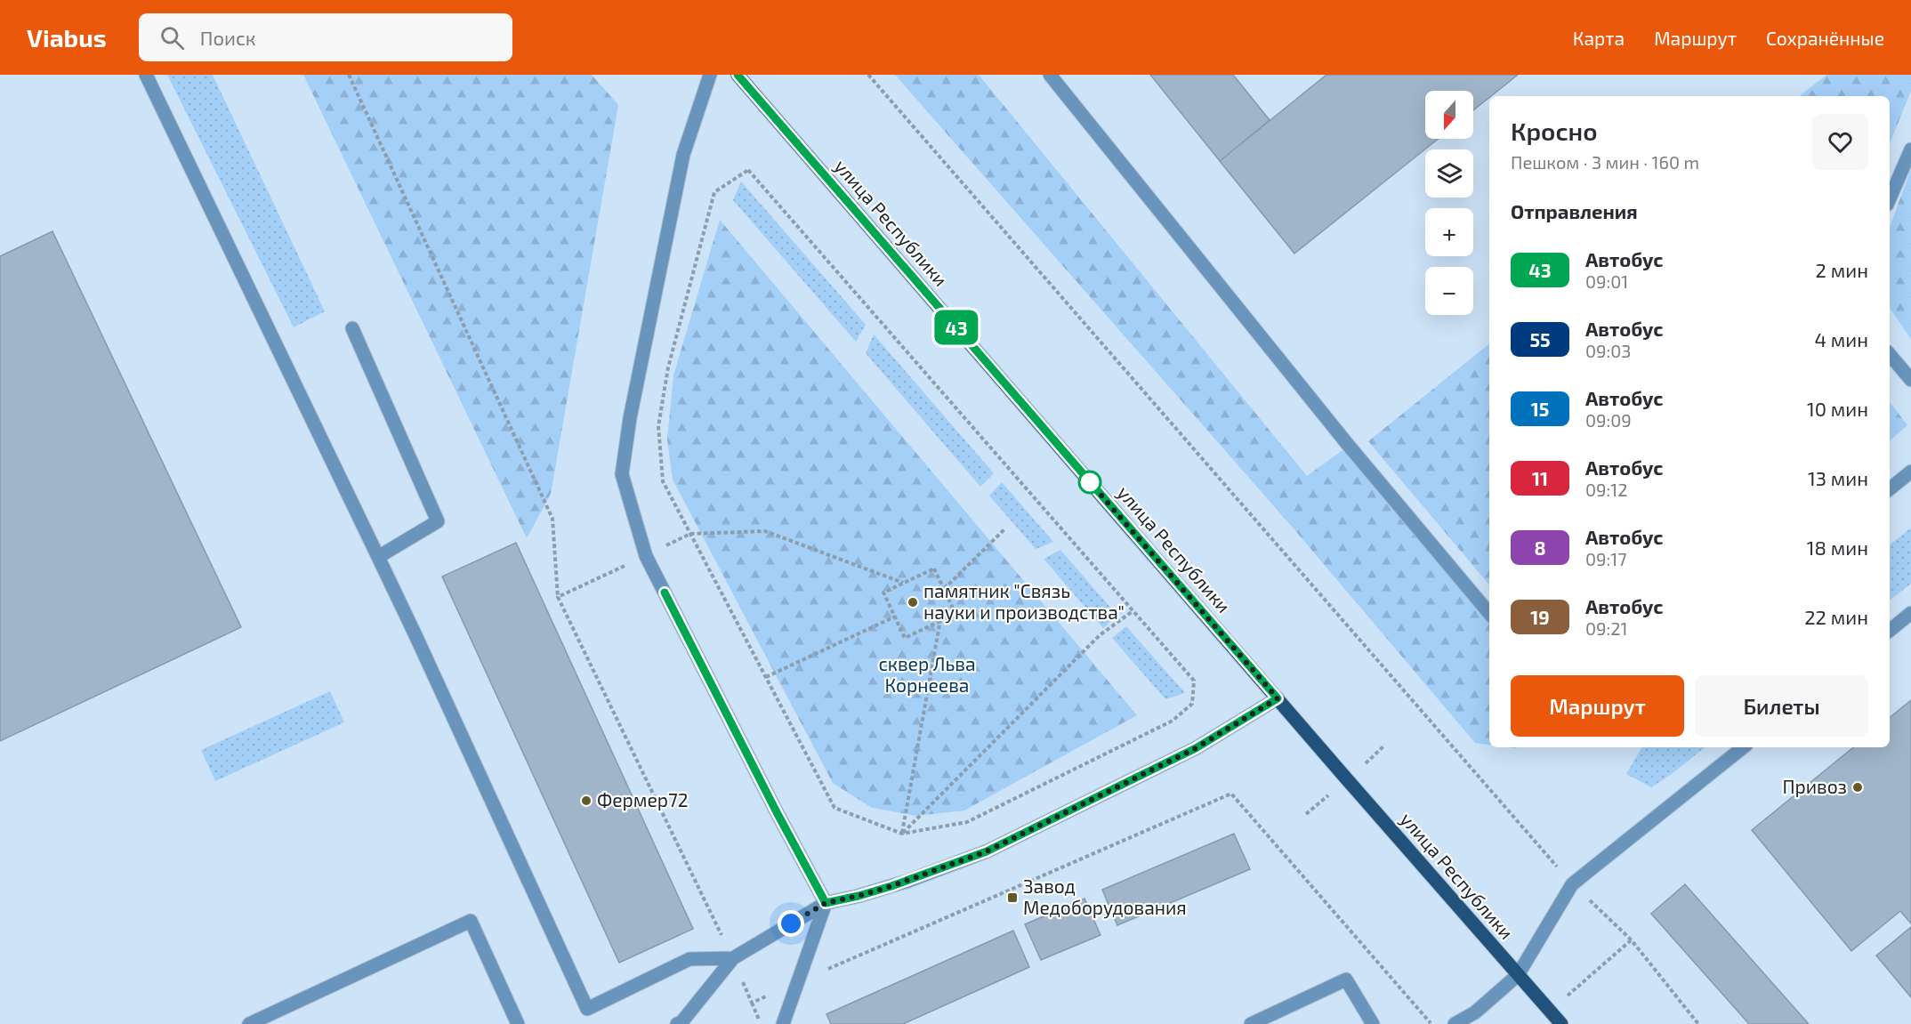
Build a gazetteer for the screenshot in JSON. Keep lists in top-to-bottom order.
{
  "streets": {
    "main road": ["улица Республики"]
  },
  "parks": ["сквер Льва Корнеева"],
  "places": {
    "other": ["памятник \"Связь науки и производства\"", "Привоз", "Фермер72"],
    "transit": ["Завод Медоборудования"]
  },
  "lines": ["bus line 43"],
  "north": "bottom",
  "page": {
    "header": "Viabus",
    "search": "Поиск",
    "nav": ["Карта", "Маршрут", "Сохранённые"],
    "on_map": "43",
    "map_buttons": ["+", "−"],
    "heading": [
      ["Кросно", "Пешком · 3 мин · 160 m"],
      "Отправления"
    ],
    "list": [
      {
        "mark": "43",
        "name": "Автобус",
        "note": "09:01",
        "value": "2 мин"
      },
      {
        "mark": "55",
        "name": "Автобус",
        "note": "09:03",
        "value": "4 мин"
      },
      {
        "mark": "15",
        "name": "Автобус",
        "note": "09:09",
        "value": "10 мин"
      },
      {
        "mark": "11",
        "name": "Автобус",
        "note": "09:12",
        "value": "13 мин"
      },
      {
        "mark": "8",
        "name": "Автобус",
        "note": "09:17",
        "value": "18 мин"
      },
      {
        "mark": "19",
        "name": "Автобус",
        "note": "09:21",
        "value": "22 мин"
      }
    ],
    "buttons": ["Маршрут", "Билеты"]
  }
}
